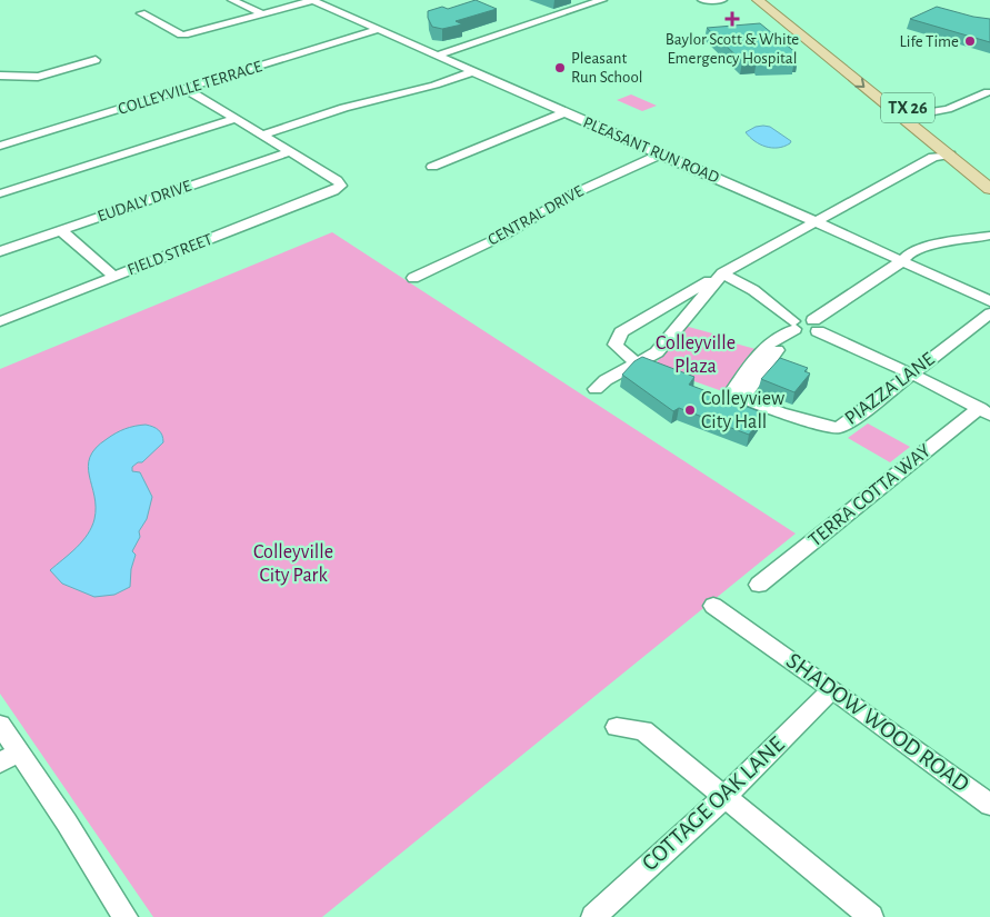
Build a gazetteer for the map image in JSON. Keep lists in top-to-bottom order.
{
  "streets": {
    "main road": ["TX 26"],
    "street": [
      "COLLEYVILLE TERRACE",
      "PLEASANT RUN ROAD",
      "EUDALY DRIVE",
      "CENTRAL DRIVE",
      "FIELD STREET",
      "PIAZZA LANE",
      "TERRA COTTA WAY",
      "SHADOW WOOD ROAD",
      "COTTAGE OAK LANE"
    ]
  },
  "crossings": [
    ["COLLEYVILLE TERRACE", "PLEASANT RUN ROAD"],
    ["PLEASANT RUN ROAD", "CENTRAL DRIVE"],
    ["EUDALY DRIVE", "FIELD STREET"],
    ["SHADOW WOOD ROAD", "COTTAGE OAK LANE"]
  ],
  "parks": ["Colleyville Plaza", "Colleyville City Park"],
  "places": {
    "health": ["Baylor Scott & White Emergency Hospital"],
    "other": ["Life Time", "Pleasant Run School", "Colleyview City Hall"]
  }
}
